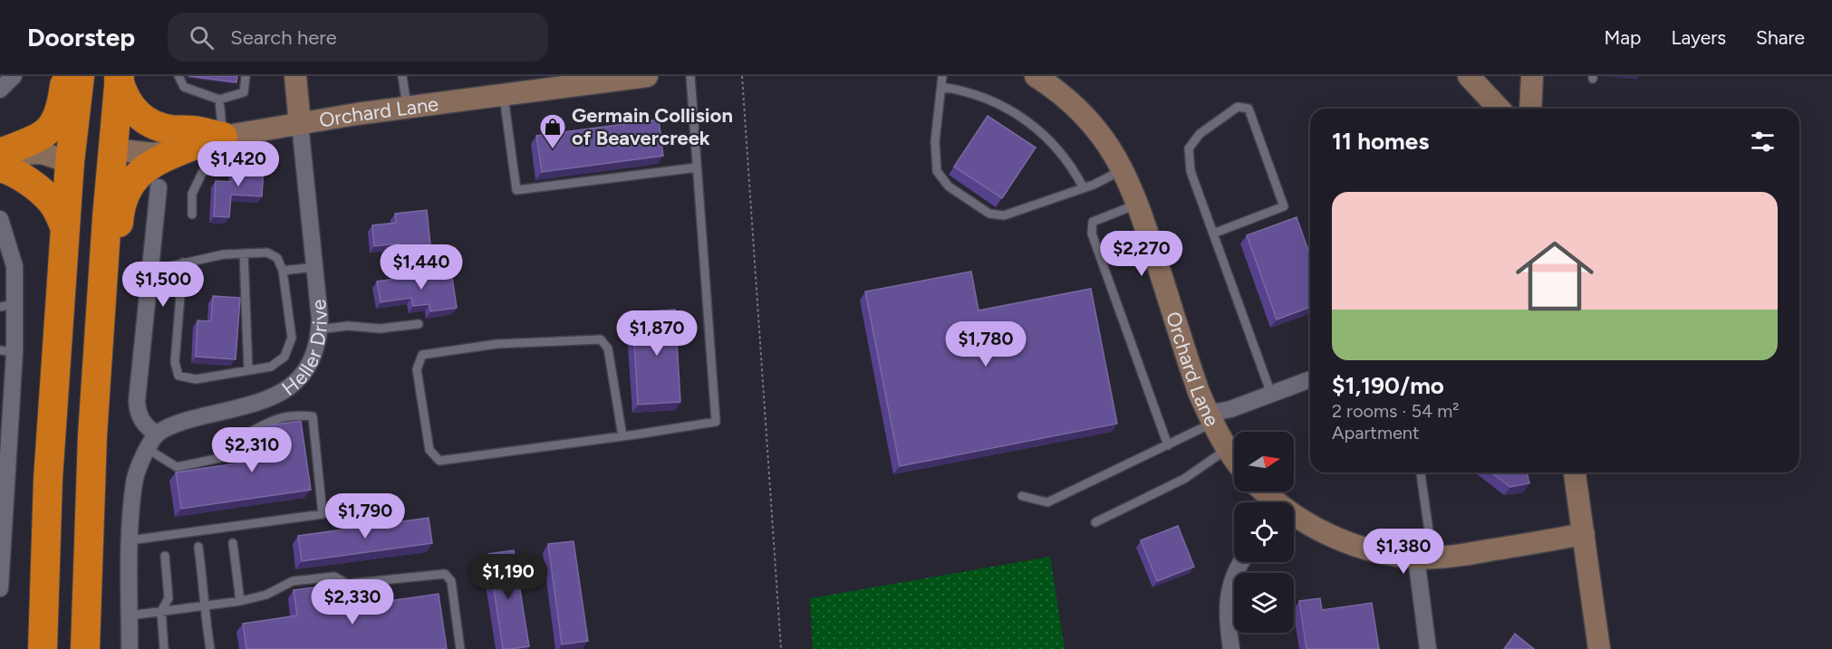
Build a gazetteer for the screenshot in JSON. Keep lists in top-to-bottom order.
{
  "streets": {
    "main road": ["Orchard Lane", "Heller Drive"]
  },
  "crossings": [
    ["Orchard Lane", "Heller Drive"]
  ],
  "places": {
    "shop": ["Germain Collision of Beavercreek"]
  },
  "north": "right",
  "page": {
    "header": "Doorstep",
    "search": "Search here",
    "nav": ["Map", "Layers", "Share"],
    "heading": "11 homes",
    "price": [
      "$1,420",
      "$2,270",
      "$1,440",
      "$1,500",
      "$1,870",
      "$1,780",
      "$2,310",
      "$1,790",
      "$1,380",
      "$1,190",
      "$2,330"
    ],
    "list": [
      {
        "name": "$1,190/mo",
        "note": "2 rooms · 54 m² · Apartment"
      }
    ]
  }
}
